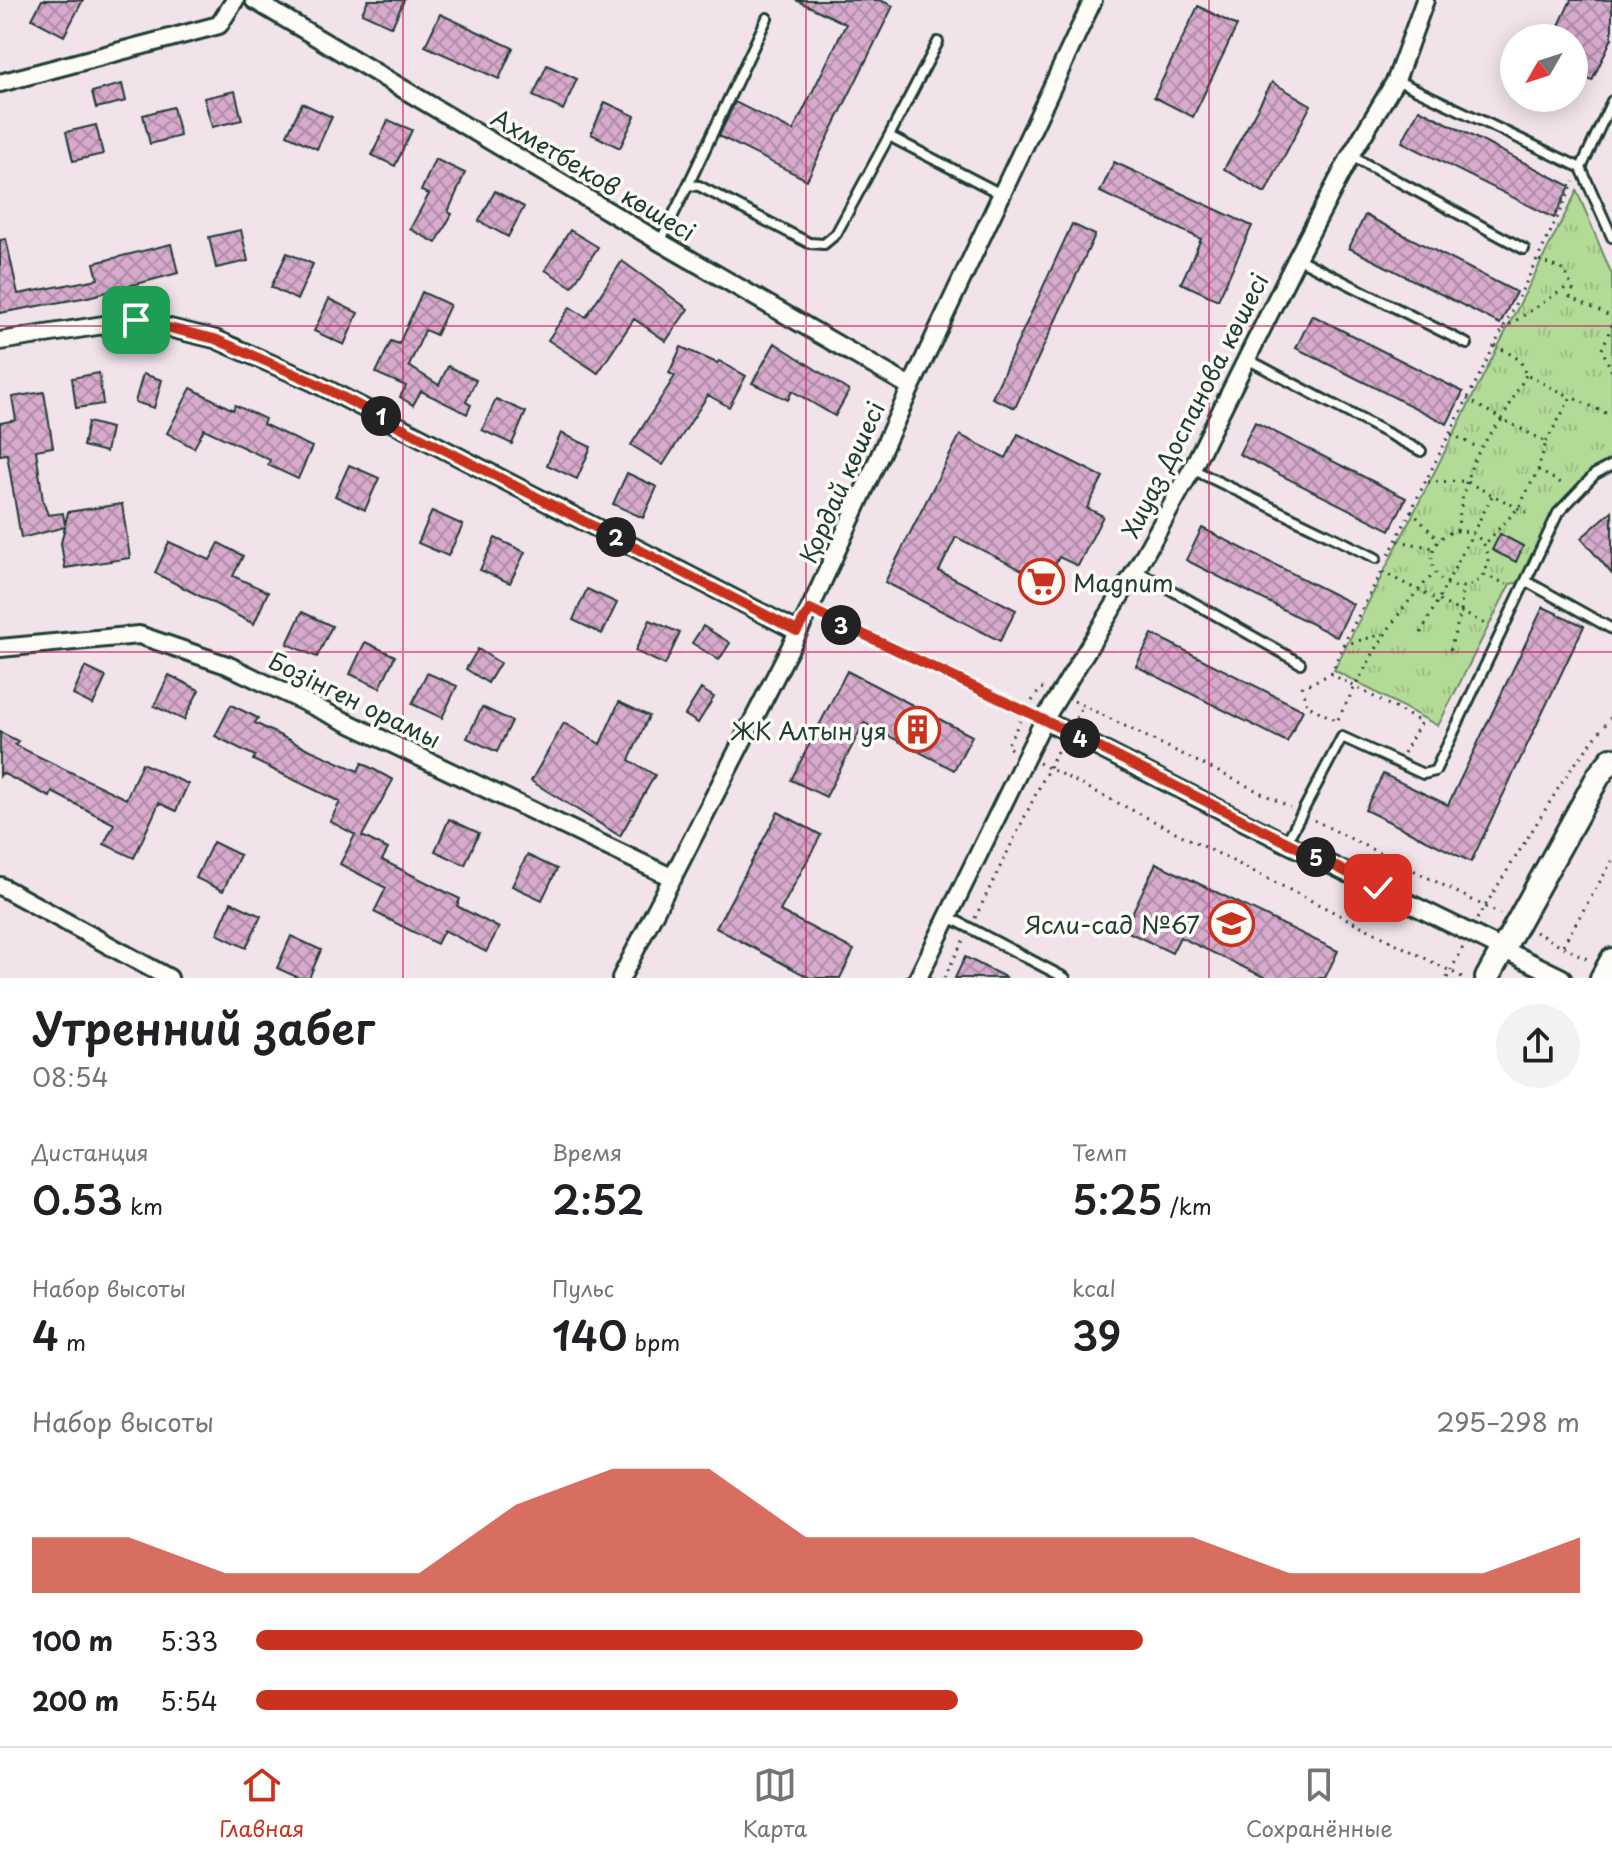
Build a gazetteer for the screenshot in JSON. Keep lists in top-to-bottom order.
{
  "streets": {
    "street": [
      "Ахметбеков көшесі",
      "Хиуаз Доспанова көшесі",
      "Қордай көшесі",
      "Бозінген орамы"
    ]
  },
  "crossings": [
    ["Ахметбеков көшесі", "Қордай көшесі"],
    ["Қордай көшесі", "Бозінген орамы"]
  ],
  "places": {
    "supermarket": ["Magnum"],
    "building": ["ЖК Алтын уя"],
    "school or university": ["Ясли-сад №67"]
  },
  "north": "bottom left",
  "page": {
    "pins": [
      "1",
      "2",
      "3",
      "4",
      "5"
    ],
    "heading": ["Утренний забег", "08:54"],
    "stats": [
      ["Дистанция", "0.53 km"],
      ["Время", "2:52"],
      ["Темп", "5:25 /km"],
      ["Набор высоты", "4 m"],
      ["Пульс", "140 bpm"],
      ["kcal", "39"]
    ],
    "chart": ["Набор высоты", "295–298 m"],
    "list": [
      {
        "name": "100 m",
        "note": "5:33"
      },
      {
        "name": "200 m",
        "note": "5:54"
      }
    ],
    "tabs": ["Главная", "Карта", "Сохранённые"]
  }
}
